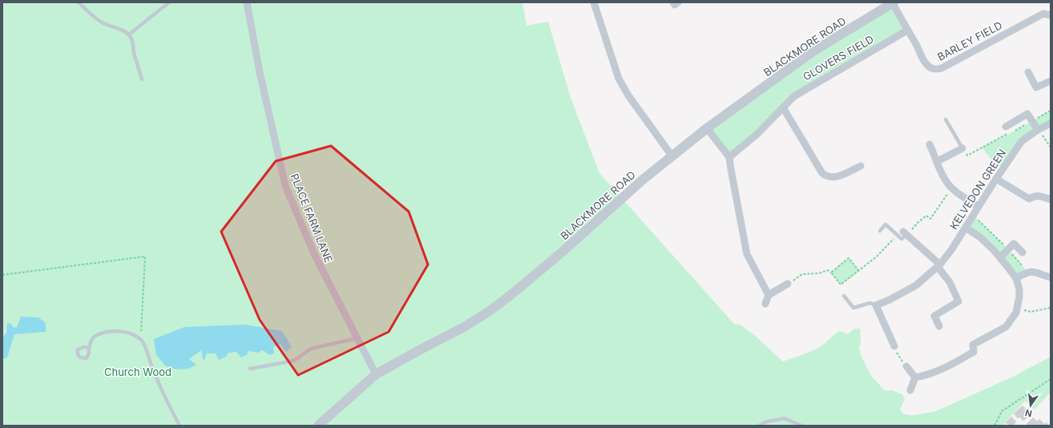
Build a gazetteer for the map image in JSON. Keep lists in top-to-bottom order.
{
  "streets": {
    "street": [
      "BARLEY FIELD",
      "BLACKMORE ROAD",
      "GLOVERS FIELD",
      "KELVEDON GREEN",
      "PLACE FARM LANE"
    ]
  },
  "crossings": [
    ["BARLEY FIELD", "BLACKMORE ROAD"],
    ["BARLEY FIELD", "GLOVERS FIELD"],
    ["BLACKMORE ROAD", "PLACE FARM LANE"]
  ],
  "parks": ["Church Wood"],
  "north": "bottom"
}
